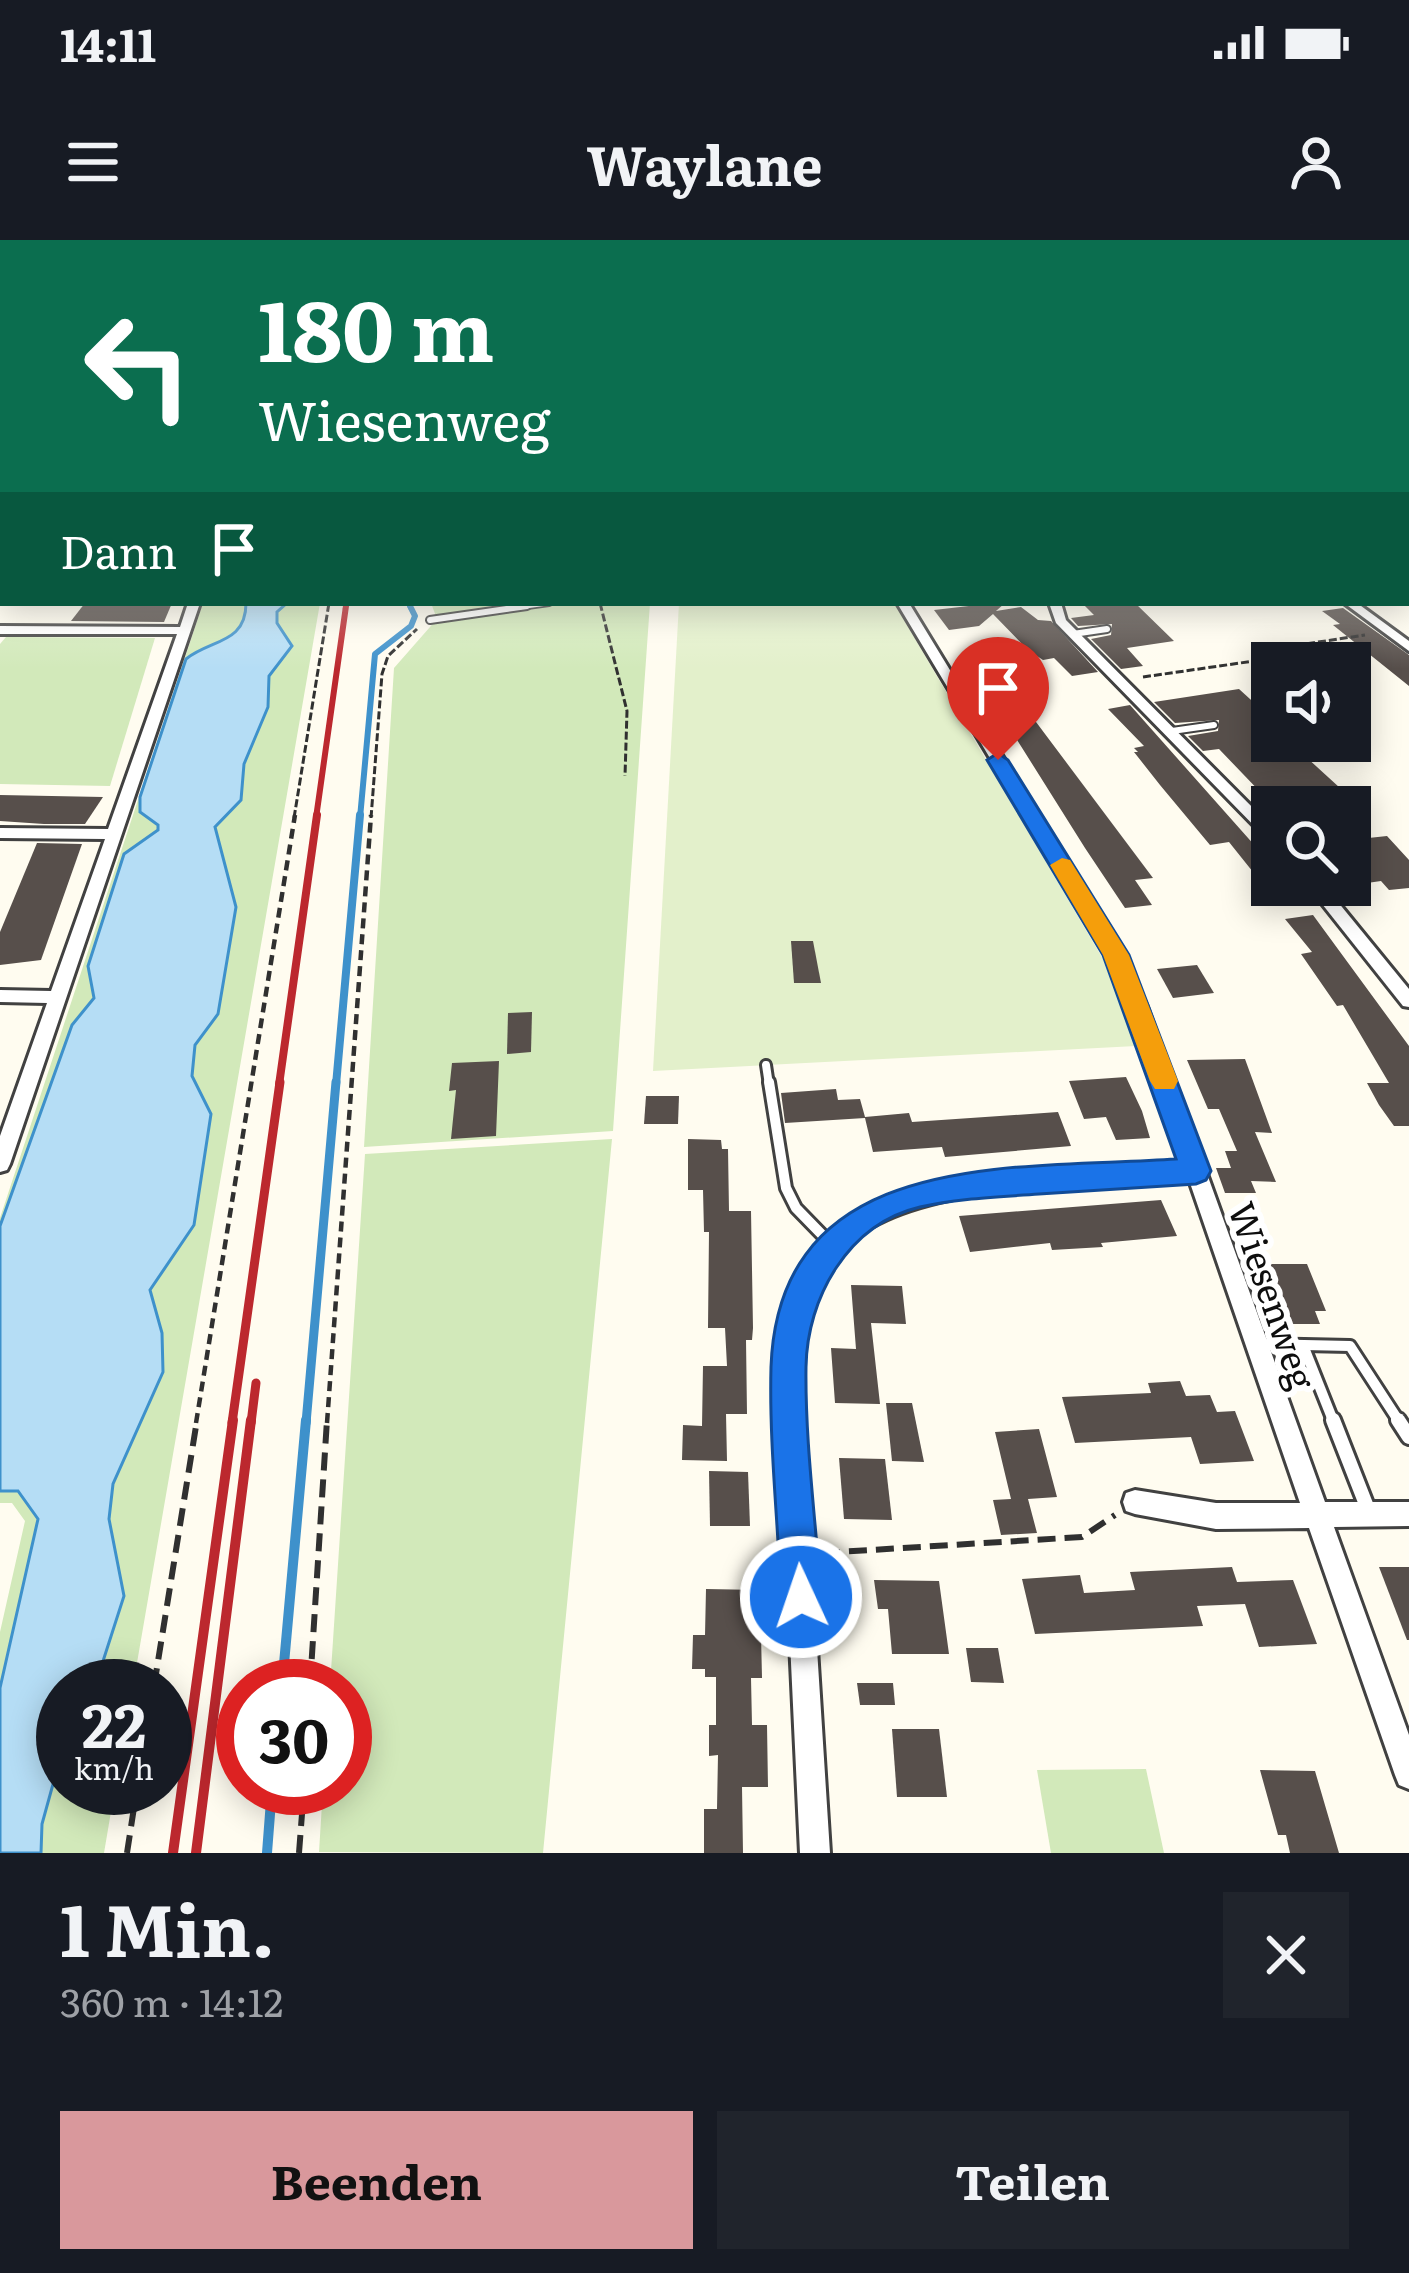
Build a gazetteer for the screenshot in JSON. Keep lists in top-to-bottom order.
{
  "streets": {
    "street": ["Wiesenweg"]
  },
  "page": {
    "status": "14:11",
    "header": "Waylane",
    "turn": ["180 m", "Wiesenweg"],
    "then": "Dann",
    "speed": "22 km/h",
    "limit": "30",
    "heading": ["1 Min.", "360 m · 14:12"],
    "buttons": ["Beenden", "Teilen"]
  }
}
